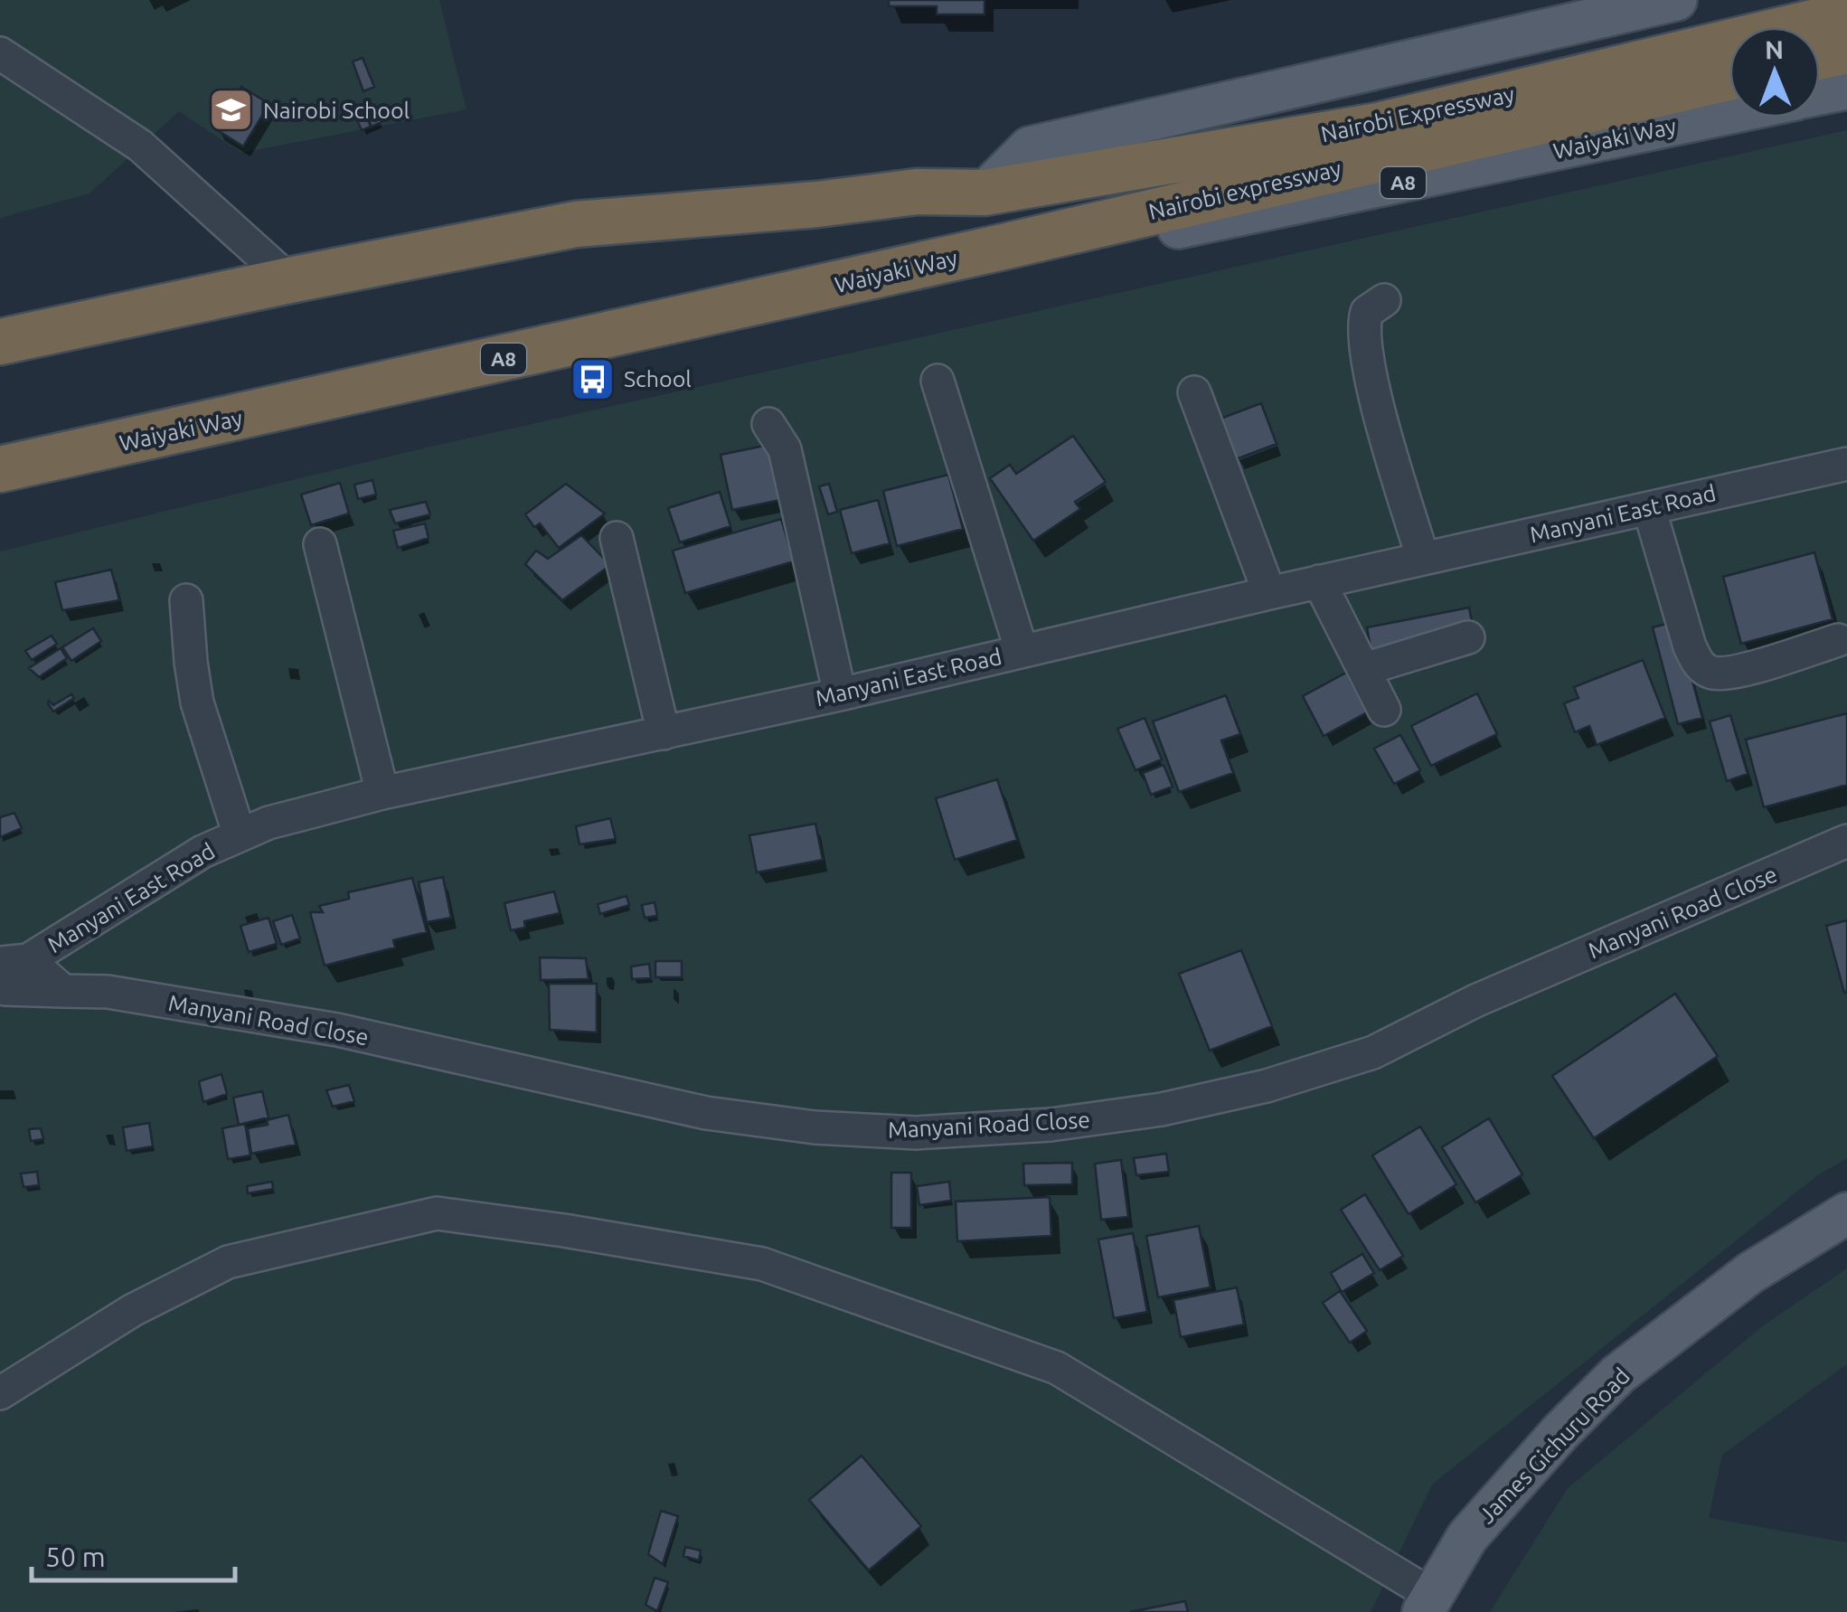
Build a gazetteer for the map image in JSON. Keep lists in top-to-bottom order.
{
  "streets": {
    "highway": [
      "Nairobi Expressway",
      "Waiyaki Way",
      "A8",
      "Nairobi expressway"
    ],
    "main road": ["James Gichuru Road"],
    "street": ["Manyani East Road", "Manyani Road Close"]
  },
  "crossings": [
    ["Waiyaki Way", "Nairobi expressway"]
  ],
  "places": {
    "school or university": ["Nairobi School"],
    "bus stop": ["School"]
  },
  "scale_bar": "50 m",
  "north": "top"
}
